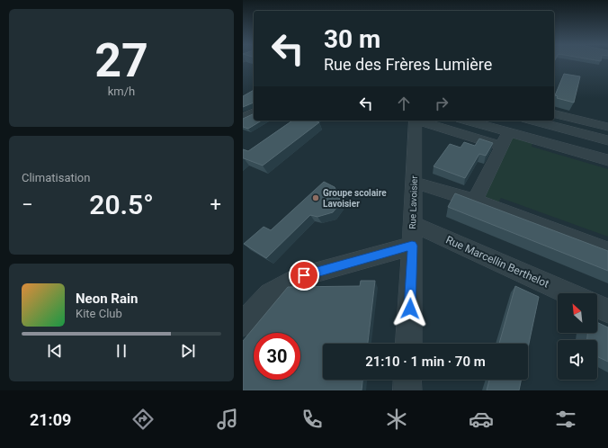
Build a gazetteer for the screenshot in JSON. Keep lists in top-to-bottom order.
{
  "streets": {
    "street": ["Rue Lavoisier", "Rue Marcellin Berthelot"]
  },
  "crossings": [
    ["Rue Lavoisier", "Rue Marcellin Berthelot"]
  ],
  "places": ["Groupe scolaire Lavoisier"],
  "north": "top left",
  "page": {
    "tile": [
      ["27", "km/h"],
      "Climatisation"
    ],
    "turn": ["30 m", "Rue des Frères Lumière"],
    "heat": ["−", "20.5°", "+"],
    "song": ["Neon Rain", "Kite Club"],
    "limit": "30",
    "trip": "21:10 · 1 min · 70 m",
    "tabs": "21:09"
  }
}
